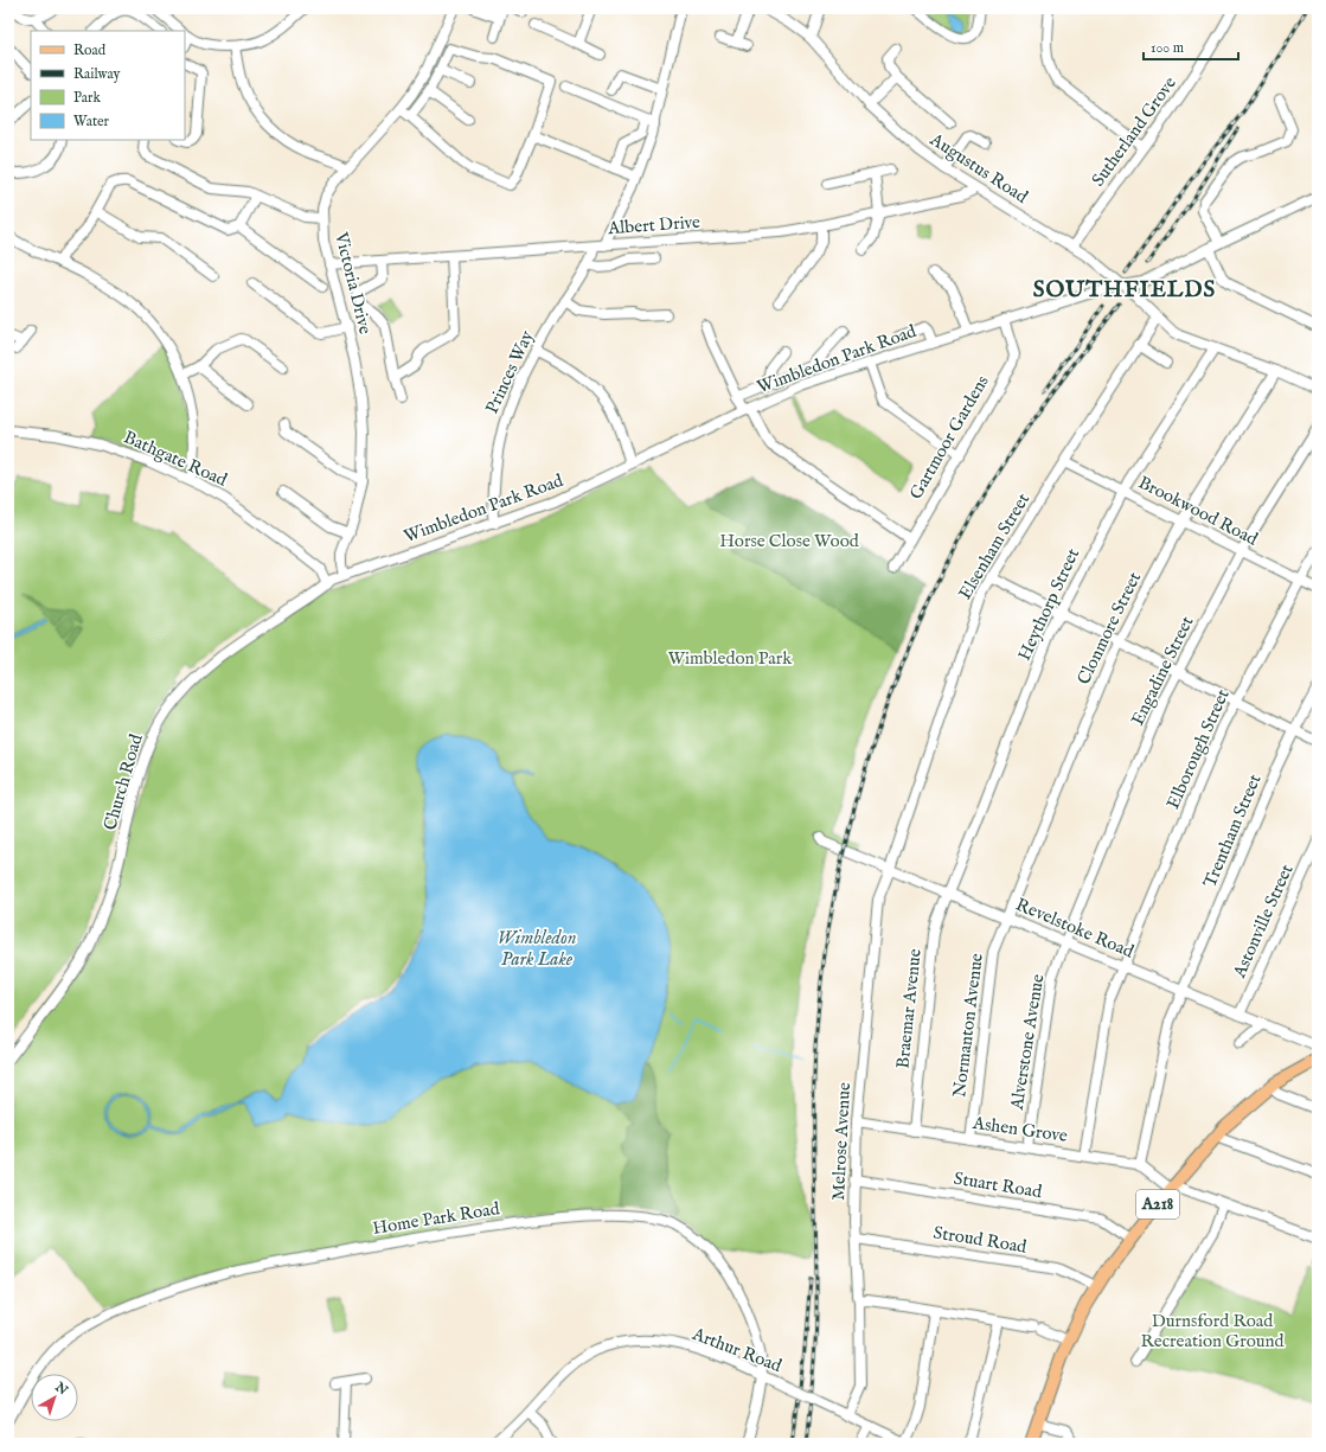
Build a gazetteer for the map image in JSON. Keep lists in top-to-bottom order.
{
  "streets": {
    "main road": ["A218"],
    "street": [
      "Sutherland Grove",
      "Augustus Road",
      "Albert Drive",
      "Victoria Drive",
      "Wimbledon Park Road",
      "Princes Way",
      "Gartmoor Gardens",
      "Bathgate Road",
      "Brookwood Road",
      "Elsenham Street",
      "Heythorp Street",
      "Clonmore Street",
      "Engadine Street",
      "Elborough Street",
      "Church Road",
      "Trentham Street",
      "Astonville Street",
      "Revelstoke Road",
      "Braemar Avenue",
      "Normanton Avenue",
      "Alverstone Avenue",
      "Ashen Grove",
      "Melrose Avenue",
      "Stuart Road",
      "Home Park Road",
      "Stroud Road",
      "Arthur Road"
    ]
  },
  "crossings": [
    ["Sutherland Grove", "Augustus Road"],
    ["Augustus Road", "Albert Drive"],
    ["Augustus Road", "Wimbledon Park Road"],
    ["Augustus Road", "Elsenham Street"],
    ["Augustus Road", "Heythorp Street"],
    ["Augustus Road", "Clonmore Street"],
    ["Albert Drive", "Victoria Drive"],
    ["Albert Drive", "Princes Way"],
    ["Victoria Drive", "Wimbledon Park Road"],
    ["Victoria Drive", "Church Road"],
    ["Wimbledon Park Road", "Princes Way"],
    ["Wimbledon Park Road", "Gartmoor Gardens"],
    ["Wimbledon Park Road", "Church Road"],
    ["Bathgate Road", "Church Road"],
    ["Brookwood Road", "Elsenham Street"],
    ["Brookwood Road", "Heythorp Street"],
    ["Brookwood Road", "Clonmore Street"],
    ["Brookwood Road", "Engadine Street"],
    ["Brookwood Road", "Elborough Street"],
    ["Elsenham Street", "Revelstoke Road"],
    ["Elsenham Street", "Melrose Avenue"],
    ["Heythorp Street", "Revelstoke Road"],
    ["Heythorp Street", "Braemar Avenue"],
    ["Clonmore Street", "Revelstoke Road"],
    ["Clonmore Street", "Normanton Avenue"],
    ["Engadine Street", "Revelstoke Road"],
    ["Engadine Street", "Alverstone Avenue"],
    ["Elborough Street", "Revelstoke Road"],
    ["Elborough Street", "Ashen Grove"],
    ["Trentham Street", "Revelstoke Road"],
    ["Trentham Street", "Ashen Grove"],
    ["Astonville Street", "Revelstoke Road"],
    ["Revelstoke Road", "Braemar Avenue"],
    ["Revelstoke Road", "Normanton Avenue"],
    ["Revelstoke Road", "Alverstone Avenue"],
    ["Revelstoke Road", "Melrose Avenue"],
    ["Braemar Avenue", "Ashen Grove"],
    ["Normanton Avenue", "Ashen Grove"],
    ["Alverstone Avenue", "Ashen Grove"],
    ["Ashen Grove", "Melrose Avenue"],
    ["Ashen Grove", "A218"],
    ["Melrose Avenue", "Stuart Road"],
    ["Melrose Avenue", "Stroud Road"],
    ["Melrose Avenue", "Arthur Road"],
    ["Stuart Road", "A218"],
    ["A218", "Stroud Road"],
    ["Home Park Road", "Arthur Road"]
  ],
  "districts": ["SOUTHFIELDS"],
  "water": ["Wimbledon Park Lake"],
  "parks": ["Horse Close Wood", "Wimbledon Park", "Durnsford Road Recreation Ground"],
  "legend": [
    "Road",
    "Railway",
    "Park",
    "Water"
  ],
  "scale_bar": "100 m",
  "north": "top right"
}
